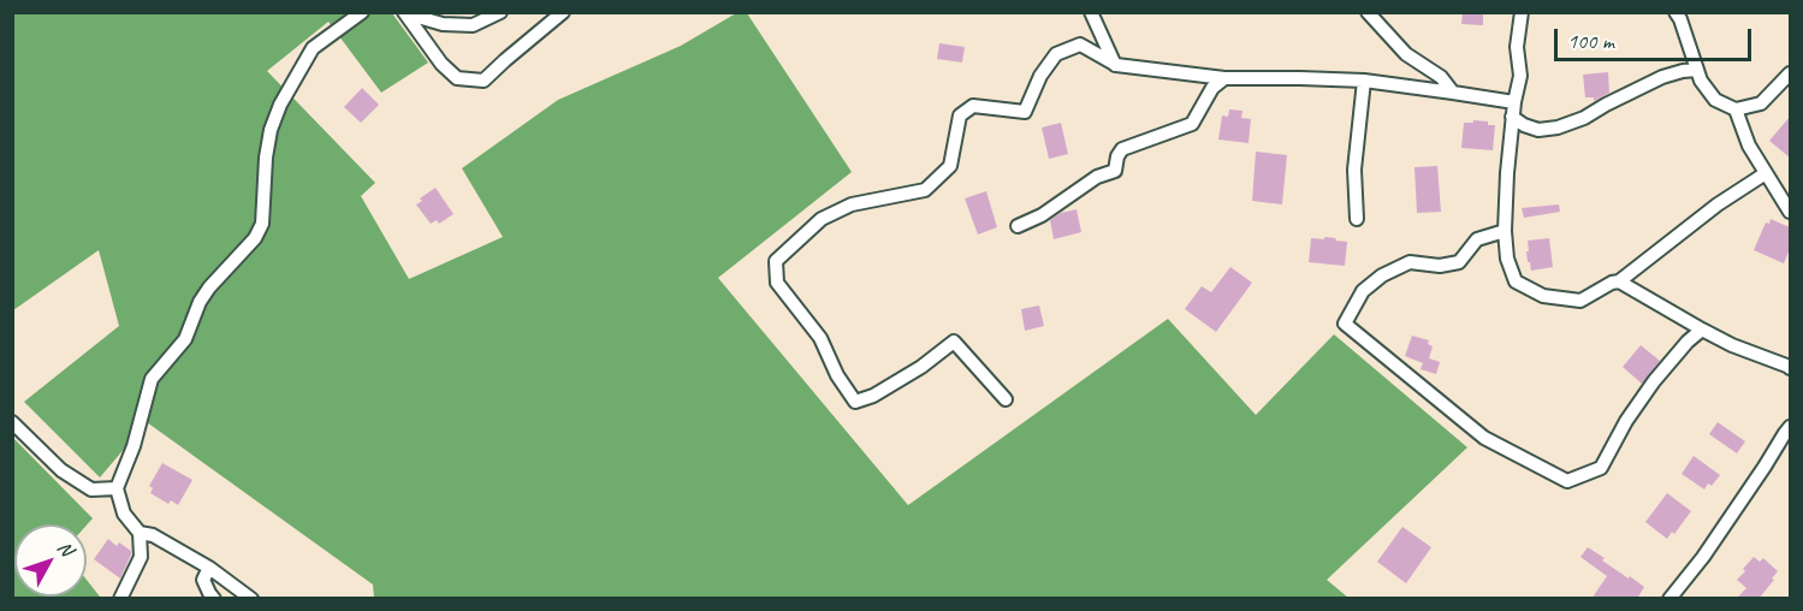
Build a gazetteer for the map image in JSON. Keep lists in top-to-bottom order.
{
  "scale_bar": "100 m",
  "north": "top right"
}
